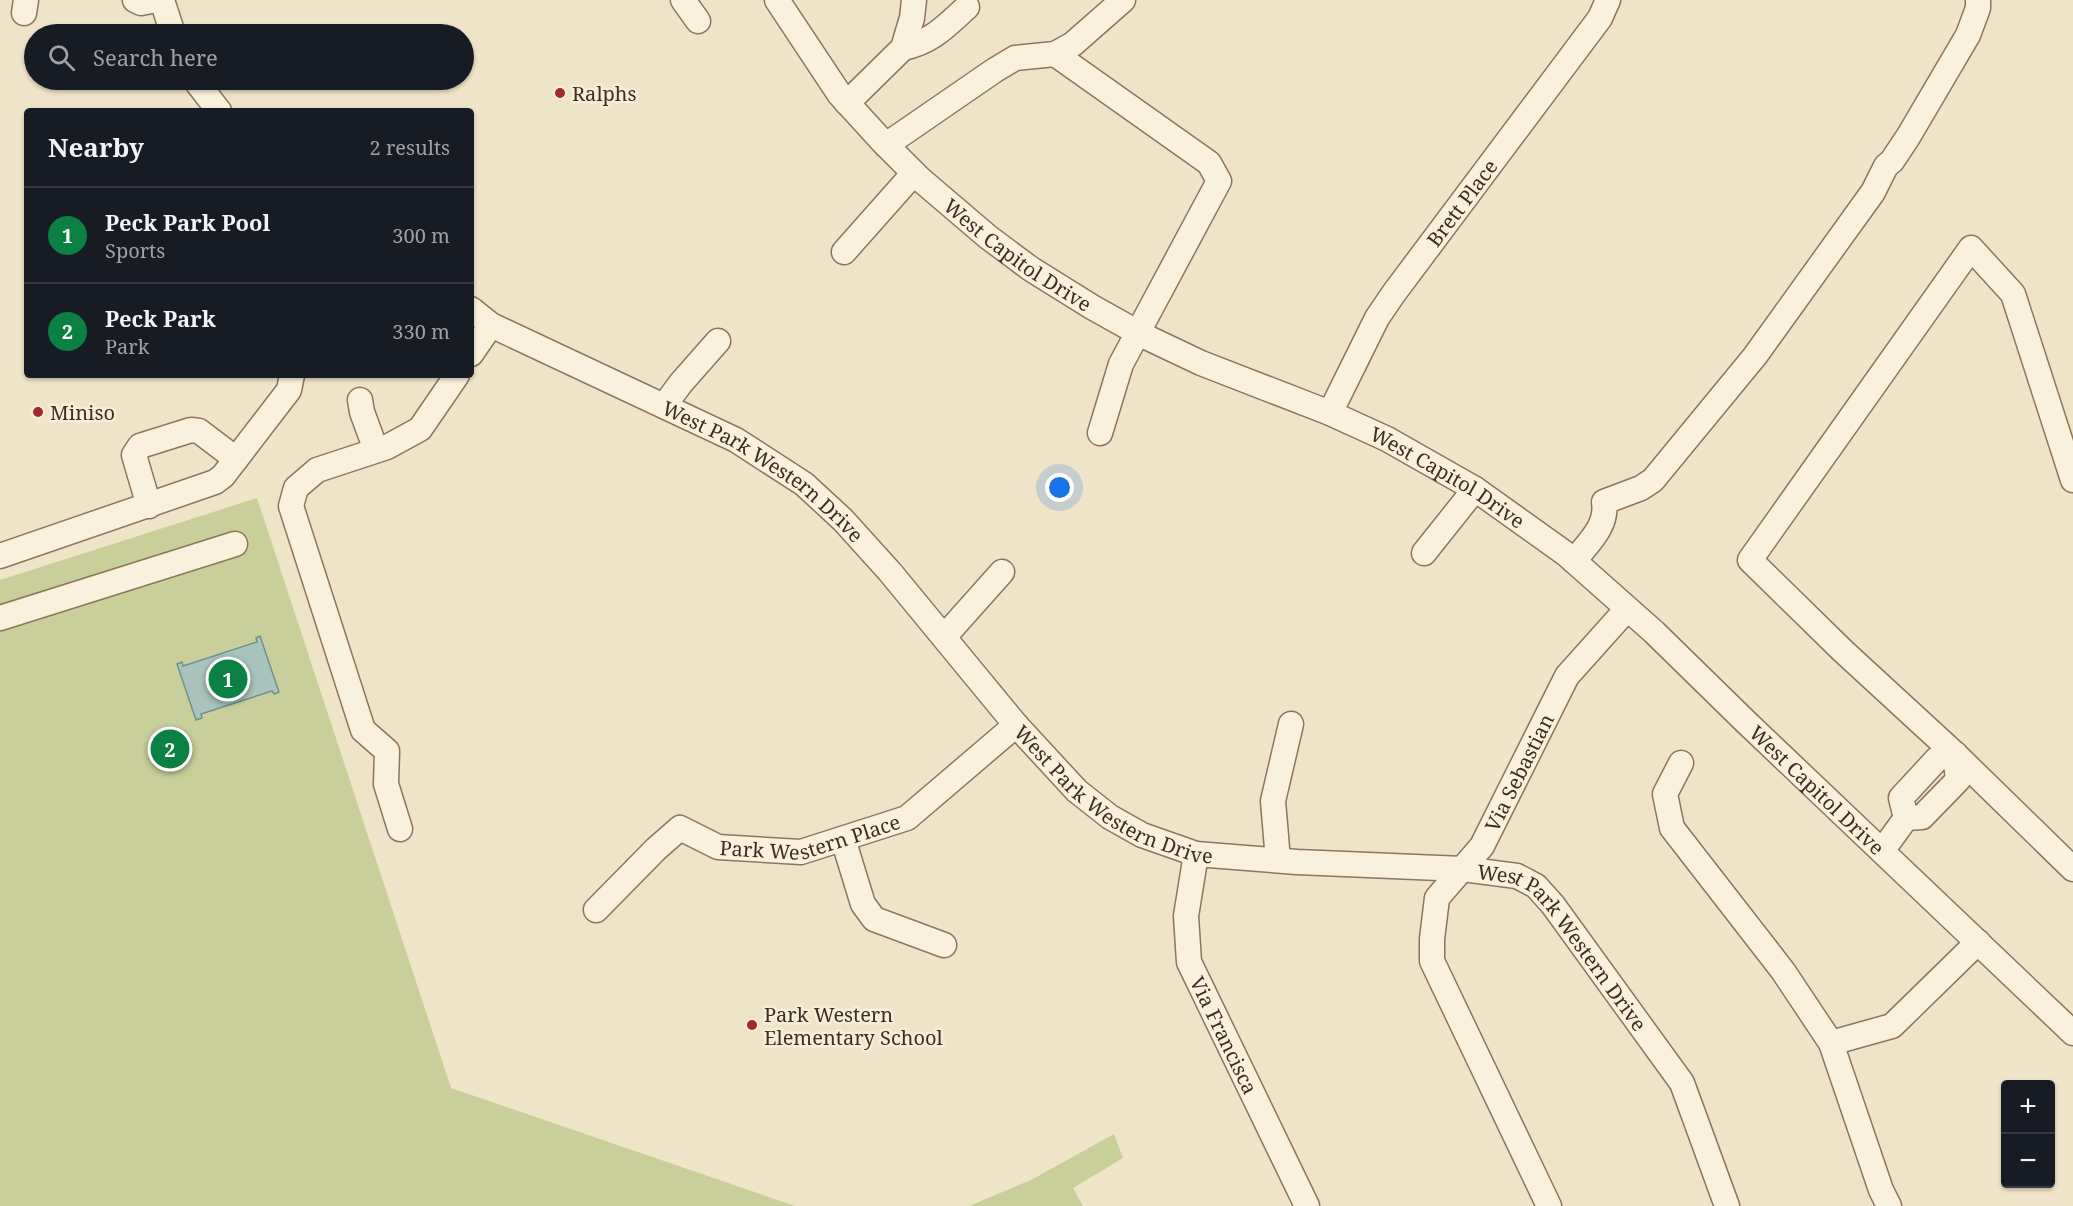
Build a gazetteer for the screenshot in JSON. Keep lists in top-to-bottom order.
{
  "streets": {
    "street": [
      "Brett Place",
      "West Capitol Drive",
      "West Park Western Drive",
      "Via Sebastian",
      "Park Western Place",
      "Via Francisca"
    ]
  },
  "crossings": [
    ["Brett Place", "West Capitol Drive"],
    ["West Capitol Drive", "Via Sebastian"],
    ["West Park Western Drive", "Via Sebastian"],
    ["West Park Western Drive", "Park Western Place"],
    ["West Park Western Drive", "Via Francisca"]
  ],
  "places": ["Ralphs", "Miniso", "Park Western Elementary School"],
  "page": {
    "search": "Search here",
    "heading": ["Nearby", "2 results"],
    "list": [
      {
        "mark": "1",
        "name": "Peck Park Pool",
        "note": "Sports",
        "value": "300 m"
      },
      {
        "mark": "2",
        "name": "Peck Park",
        "note": "Park",
        "value": "330 m"
      }
    ],
    "pins": ["1", "2"],
    "map_buttons": ["+", "−"]
  }
}
